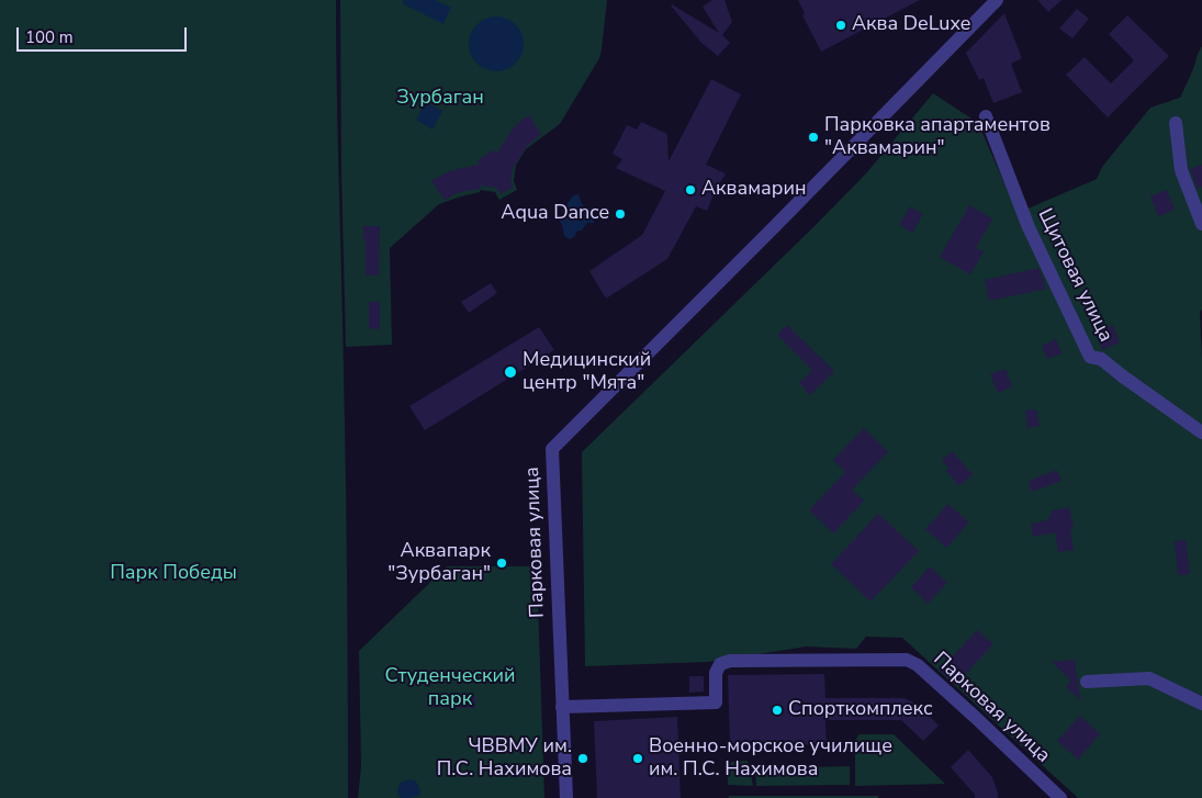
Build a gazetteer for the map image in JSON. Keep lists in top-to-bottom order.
{
  "streets": {
    "street": ["Щитовая улица", "Парковая улица"]
  },
  "parks": ["Зурбаган", "Парк Победы", "Студенческий парк"],
  "places": [
    "Аква DeLuxe",
    "Парковка апартаментов \"Аквамарин\"",
    "Аквамарин",
    "Aqua Dance",
    "Медицинский центр \"Мята\"",
    "Аквапарк \"Зурбаган\"",
    "Спорткомплекс",
    "ЧВВМУ им. П.С. Нахимова",
    "Военно-морское училище им. П.С. Нахимова"
  ],
  "scale_bar": "100 m"
}
